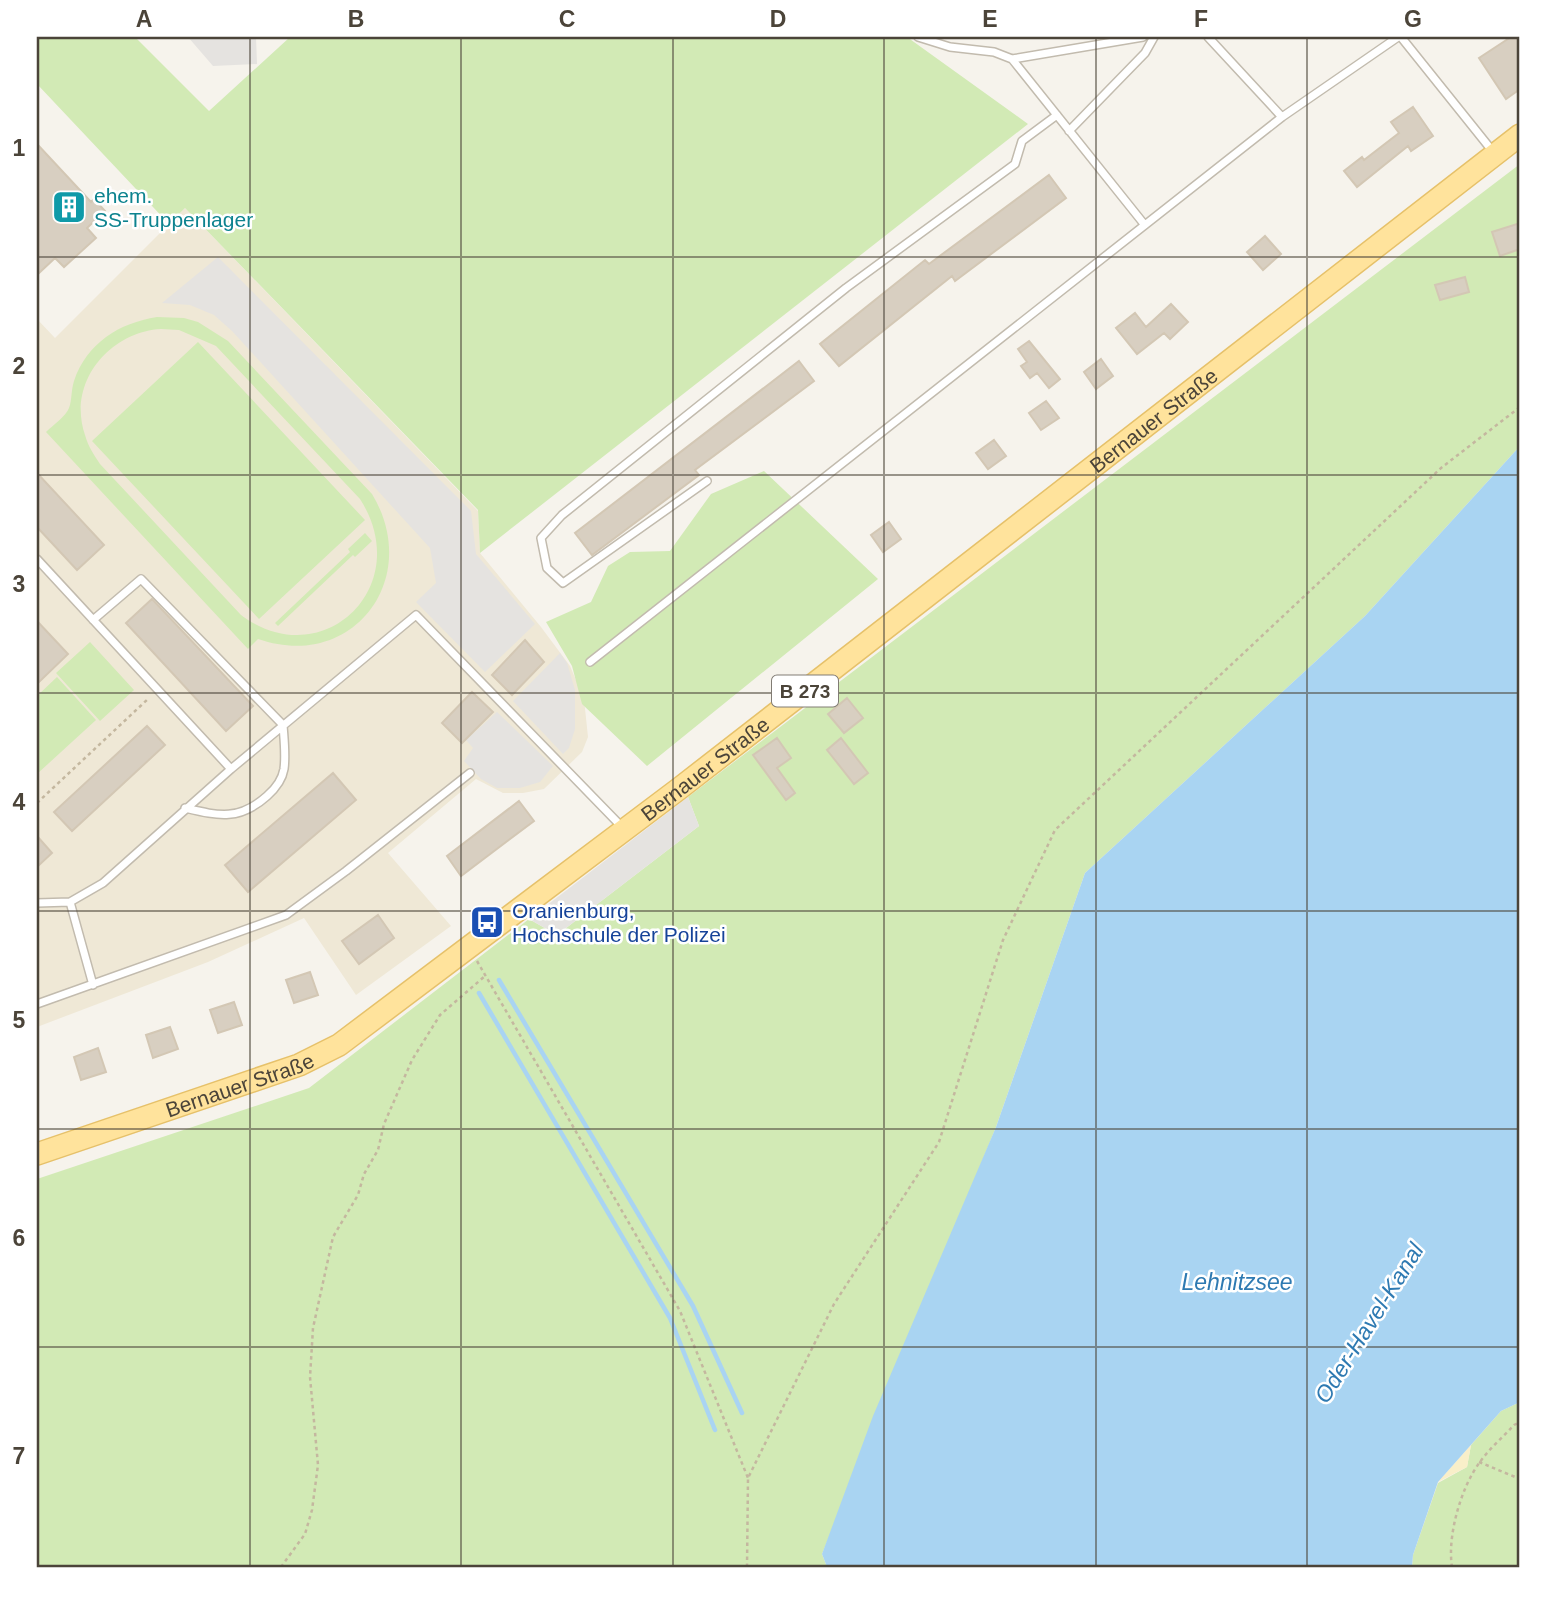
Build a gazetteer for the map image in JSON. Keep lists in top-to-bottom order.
{
  "streets": {
    "main road": ["Bernauer Straße", "B 273"]
  },
  "water": ["Lehnitzsee", "Oder-Havel-Kanal"],
  "places": {
    "building": ["ehem. SS-Truppenlager"],
    "bus stop": ["Oranienburg, Hochschule der Polizei"]
  },
  "grid": {
    "columns": [
      "A",
      "B",
      "C",
      "D",
      "E",
      "F",
      "G"
    ],
    "rows": [
      "1",
      "2",
      "3",
      "4",
      "5",
      "6",
      "7"
    ]
  }
}
